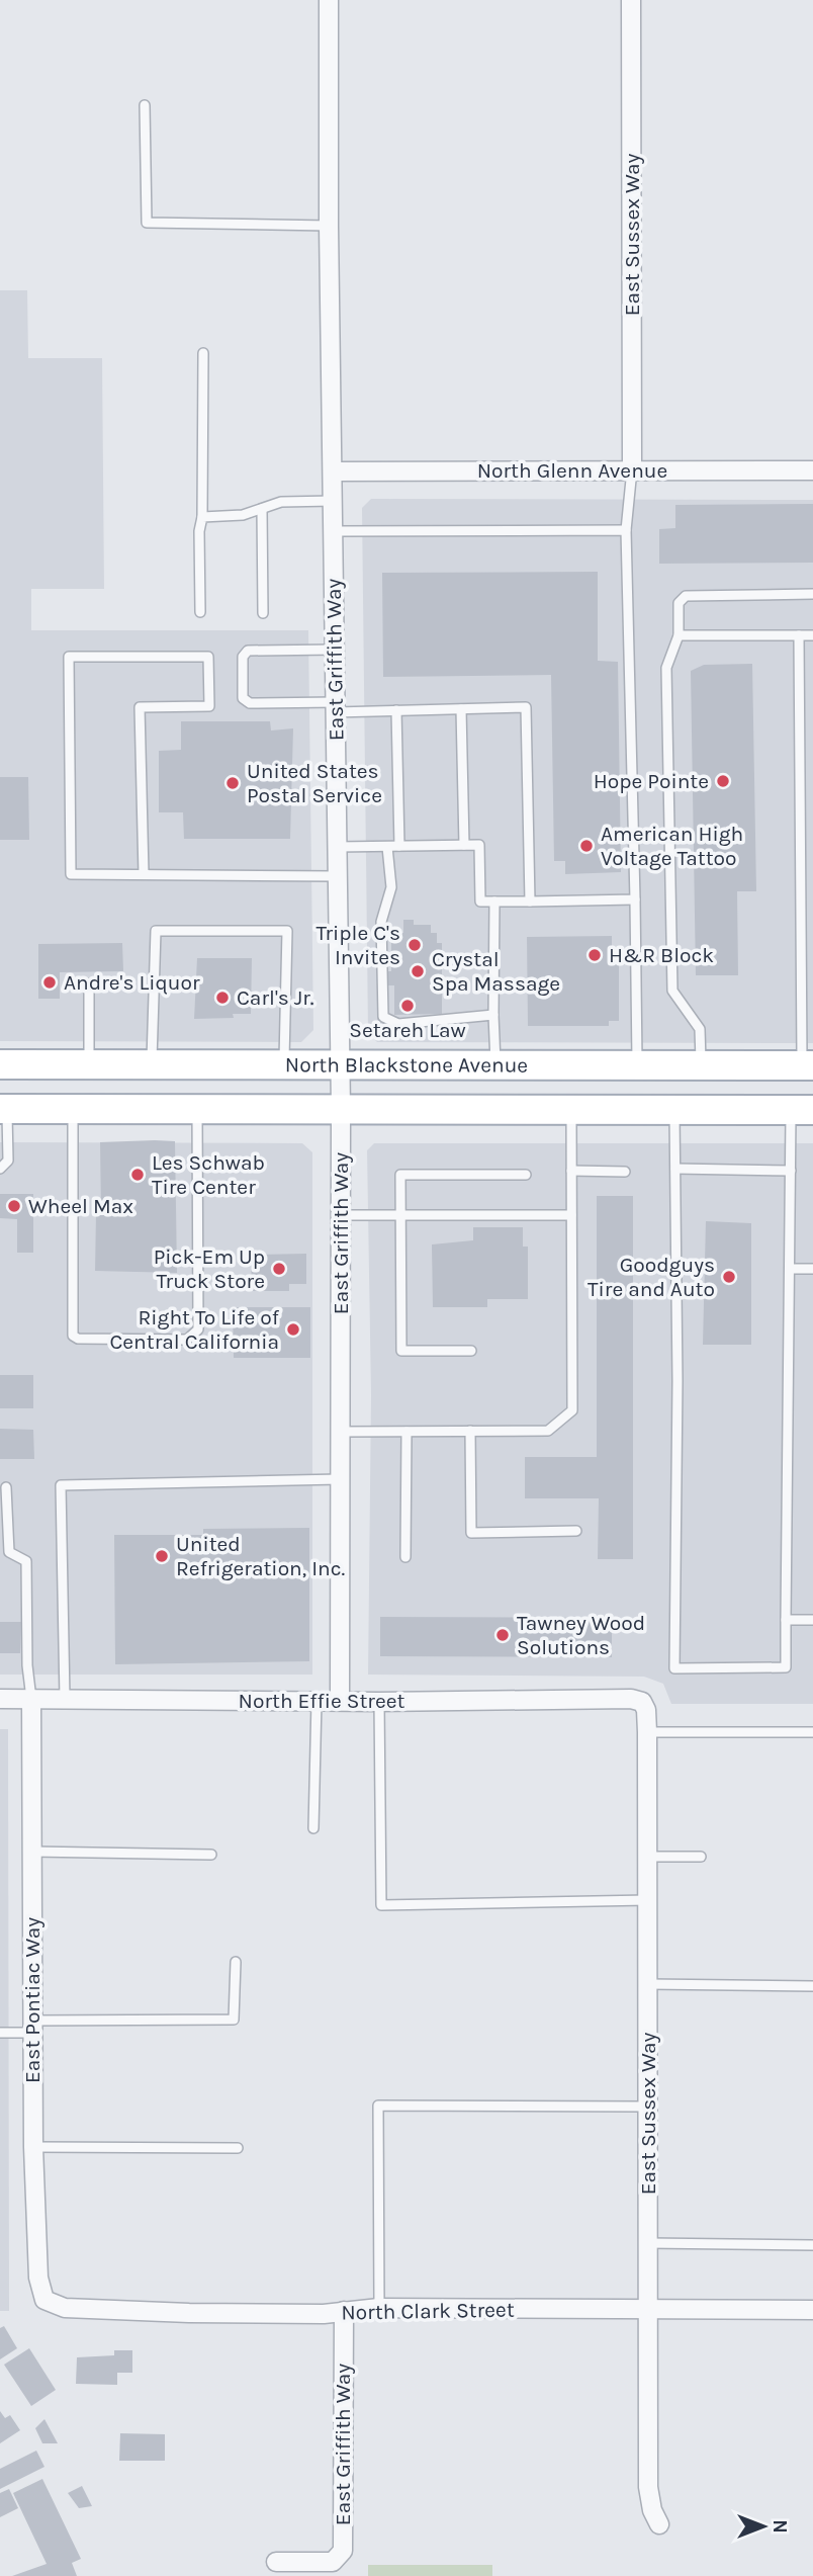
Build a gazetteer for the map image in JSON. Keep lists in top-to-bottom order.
{
  "streets": {
    "main road": ["North Blackstone Avenue"],
    "street": [
      "East Sussex Way",
      "North Glenn Avenue",
      "East Griffith Way",
      "North Effie Street",
      "East Pontiac Way",
      "North Clark Street"
    ]
  },
  "crossings": [
    ["East Sussex Way", "North Glenn Avenue"],
    ["East Sussex Way", "North Effie Street"],
    ["East Sussex Way", "North Clark Street"],
    ["North Glenn Avenue", "East Griffith Way"],
    ["East Griffith Way", "North Blackstone Avenue"],
    ["East Griffith Way", "North Effie Street"],
    ["East Griffith Way", "North Clark Street"],
    ["North Effie Street", "East Pontiac Way"],
    ["East Pontiac Way", "North Clark Street"]
  ],
  "places": [
    "Hope Pointe",
    "United States Postal Service",
    "American High Voltage Tattoo",
    "Triple C's Invites",
    "H&R Block",
    "Crystal Spa Massage",
    "Andre's Liquor",
    "Carl's Jr.",
    "Setareh Law",
    "Les Schwab Tire Center",
    "Wheel Max",
    "Pick-Em Up Truck Store",
    "Goodguys Tire and Auto",
    "Right To Life of Central California",
    "United Refrigeration, Inc.",
    "Tawney Wood Solutions"
  ],
  "north": "right"
}
